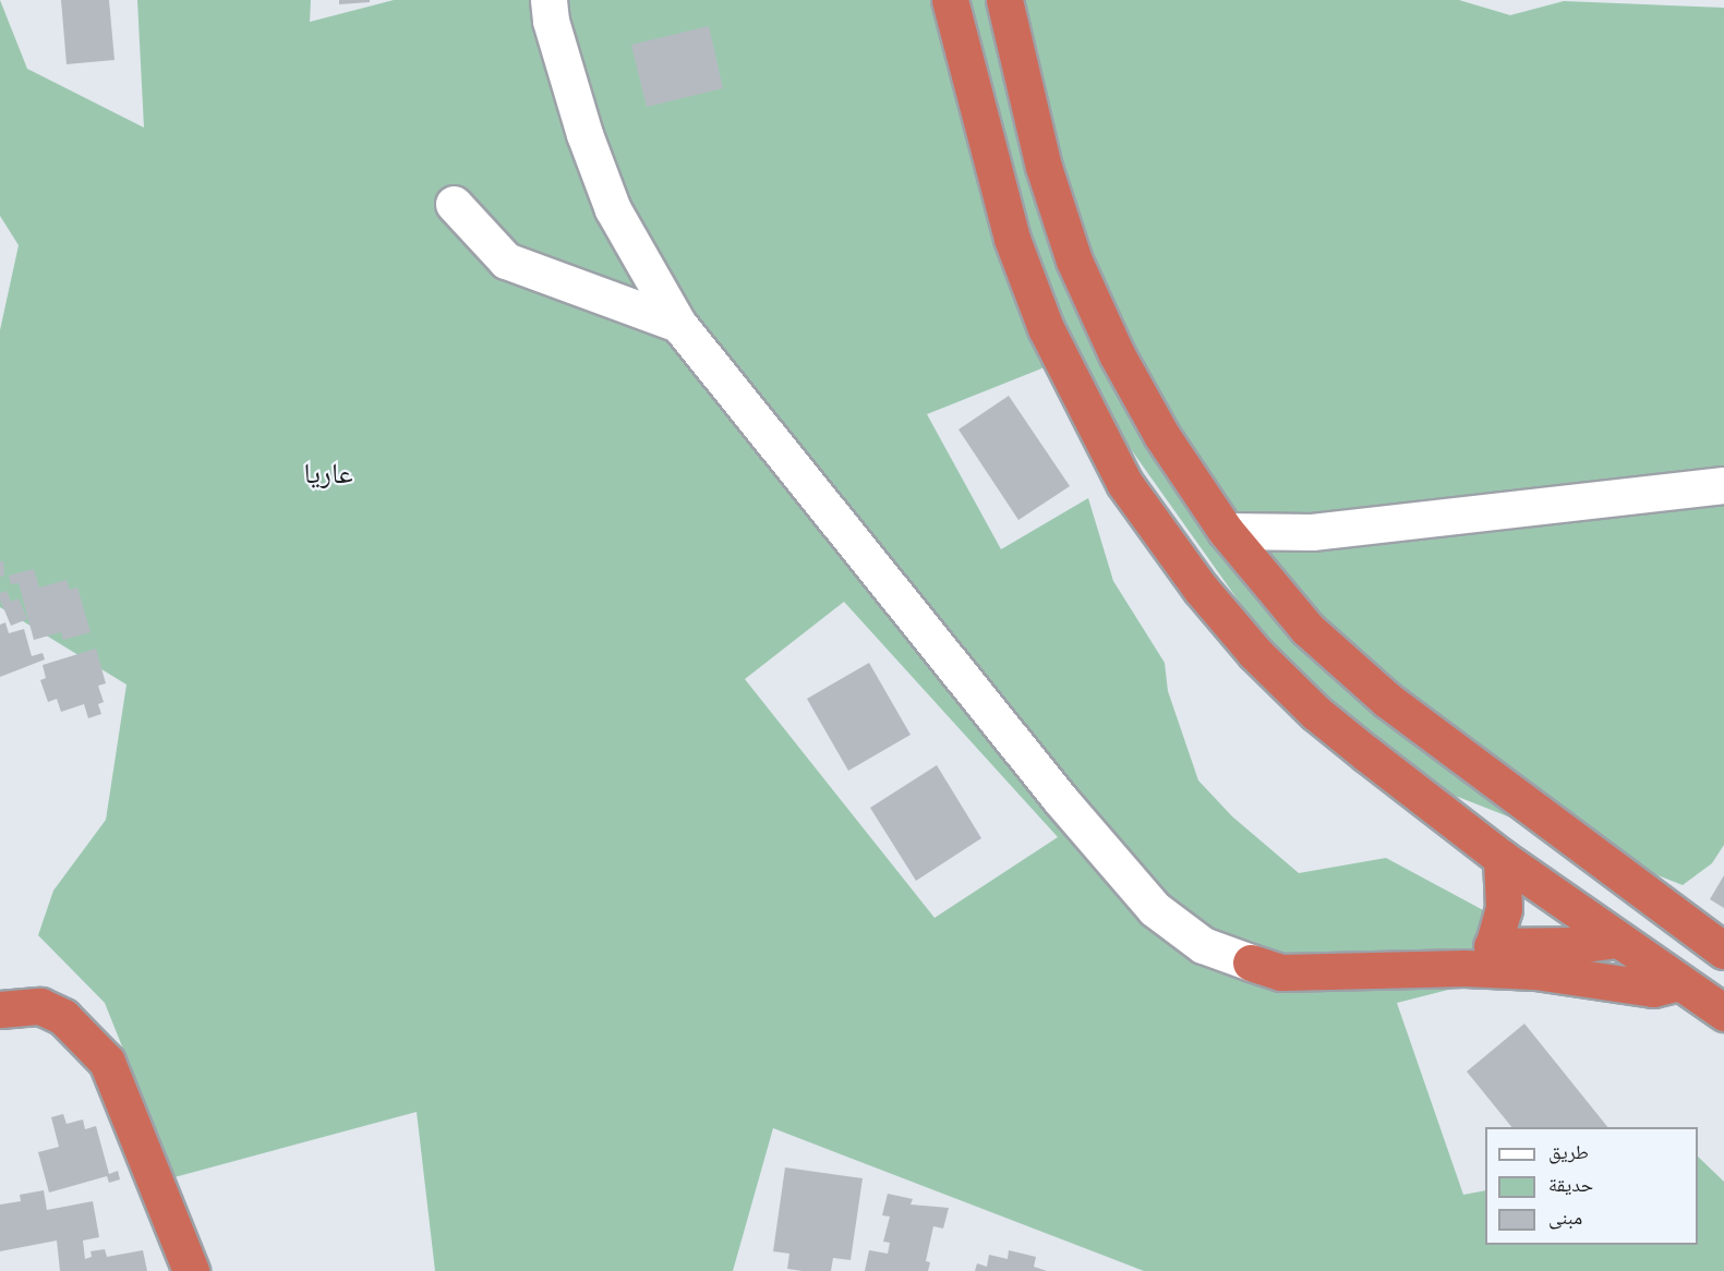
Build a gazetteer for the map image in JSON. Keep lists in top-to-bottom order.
{
  "districts": ["عاريا"],
  "legend": ["طريق", "حديقة", "مبنى"]
}
